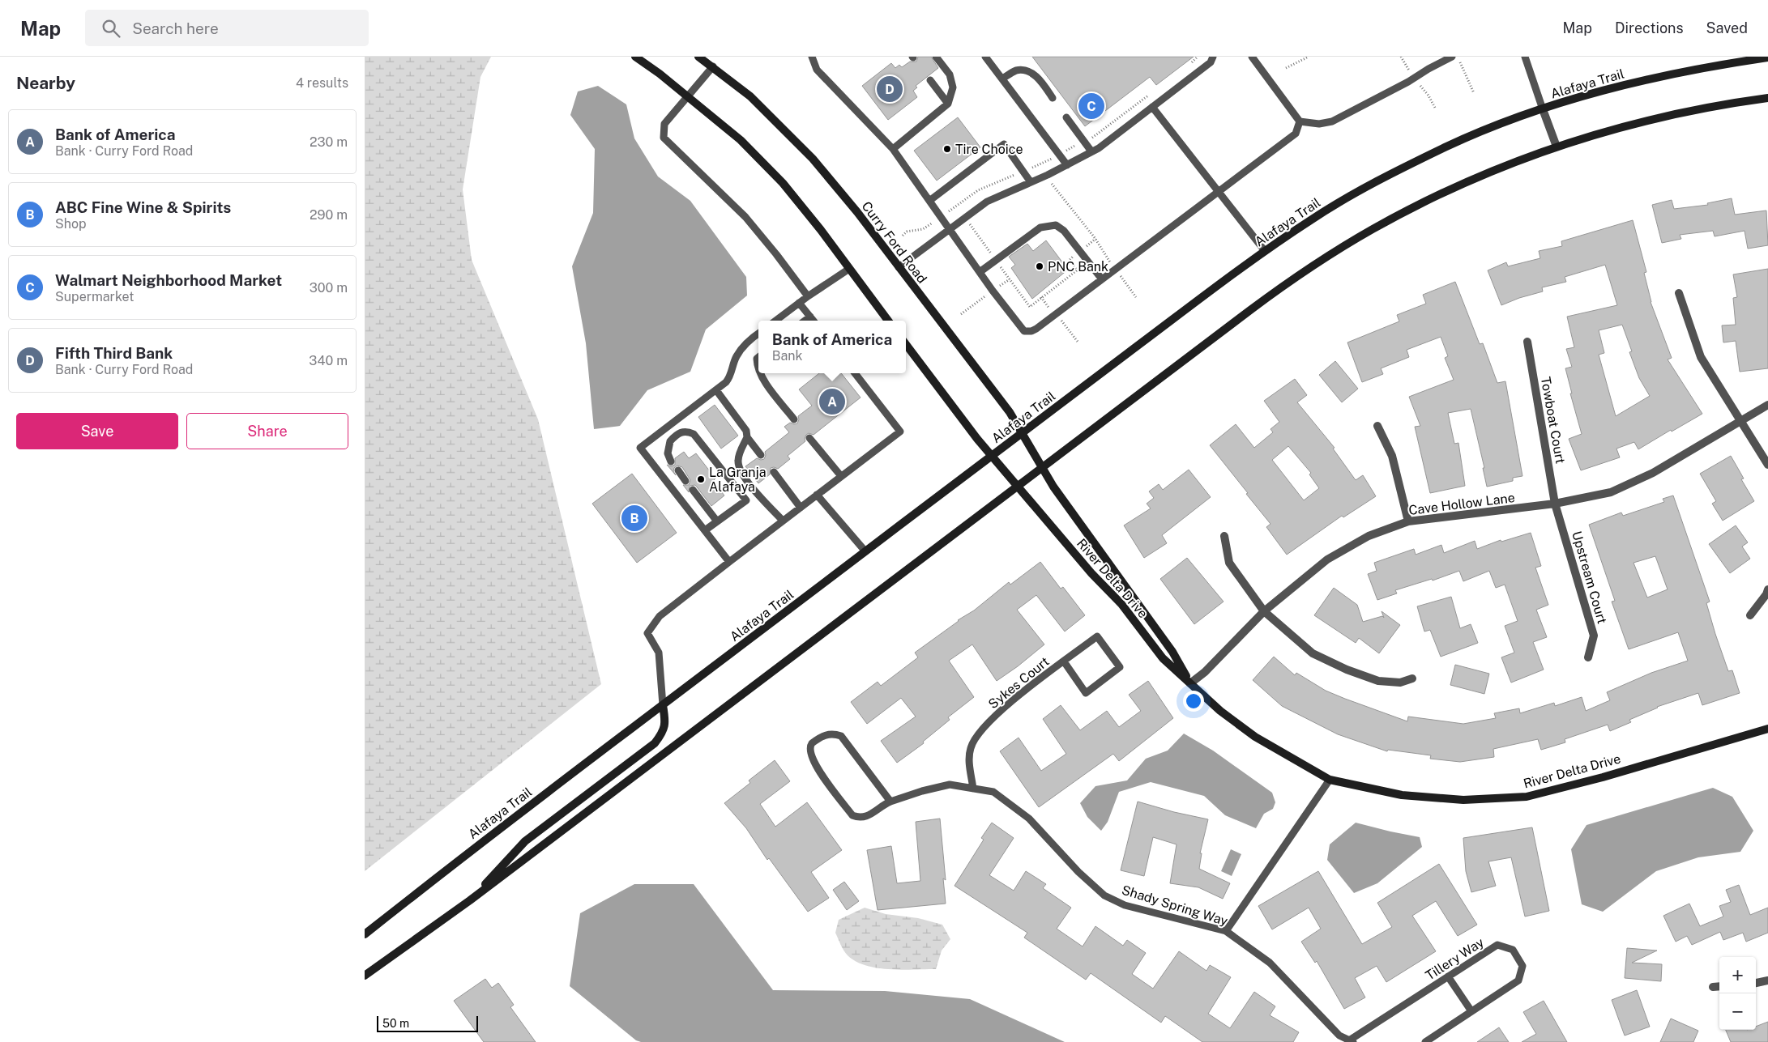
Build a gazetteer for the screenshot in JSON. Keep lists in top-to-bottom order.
{
  "streets": {
    "main road": ["Alafaya Trail", "Curry Ford Road", "River Delta Drive"],
    "street": ["Towboat Court", "Cave Hollow Lane", "Upstream Court"],
    "lane": ["Sykes Court", "Shady Spring Way", "Tillery Way"]
  },
  "crossings": [
    ["Alafaya Trail", "Curry Ford Road"],
    ["Curry Ford Road", "River Delta Drive"],
    ["Towboat Court", "Cave Hollow Lane"],
    ["Towboat Court", "Upstream Court"],
    ["Cave Hollow Lane", "Upstream Court"],
    ["Cave Hollow Lane", "River Delta Drive"],
    ["Sykes Court", "Shady Spring Way"],
    ["Shady Spring Way", "Tillery Way"]
  ],
  "places": ["Tire Choice", "PNC Bank", "La Granja Alafaya"],
  "scale_bar": "50 m",
  "page": {
    "header": "Map",
    "search": "Search here",
    "nav": ["Map", "Directions", "Saved"],
    "heading": ["Nearby", "4 results"],
    "pins": [
      "D",
      "C",
      "A",
      "B"
    ],
    "list": [
      {
        "mark": "A",
        "name": "Bank of America",
        "note": "Bank · Curry Ford Road",
        "value": "230 m"
      },
      {
        "mark": "B",
        "name": "ABC Fine Wine & Spirits",
        "note": "Shop",
        "value": "290 m"
      },
      {
        "mark": "C",
        "name": "Walmart Neighborhood Market",
        "note": "Supermarket",
        "value": "300 m"
      },
      {
        "mark": "D",
        "name": "Fifth Third Bank",
        "note": "Bank · Curry Ford Road",
        "value": "340 m"
      }
    ],
    "popup": ["Bank of America", "Bank"],
    "buttons": ["Save", "Share"],
    "map_buttons": ["+", "−"],
    "scale": "50 m"
  }
}
